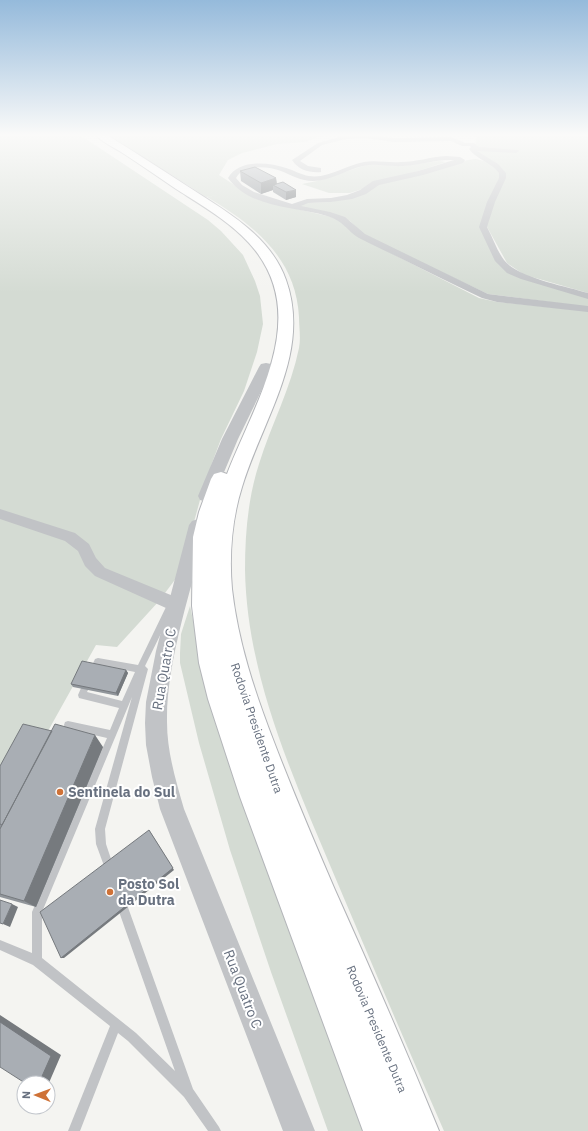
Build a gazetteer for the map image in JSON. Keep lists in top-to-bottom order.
{
  "streets": {
    "highway": ["Rodovia Presidente Dutra"],
    "street": ["Rua Quatro C"]
  },
  "crossings": [
    ["Rua Quatro C", "Rodovia Presidente Dutra"]
  ],
  "places": ["Sentinela do Sul", "Posto Sol da Dutra"],
  "north": "left"
}
